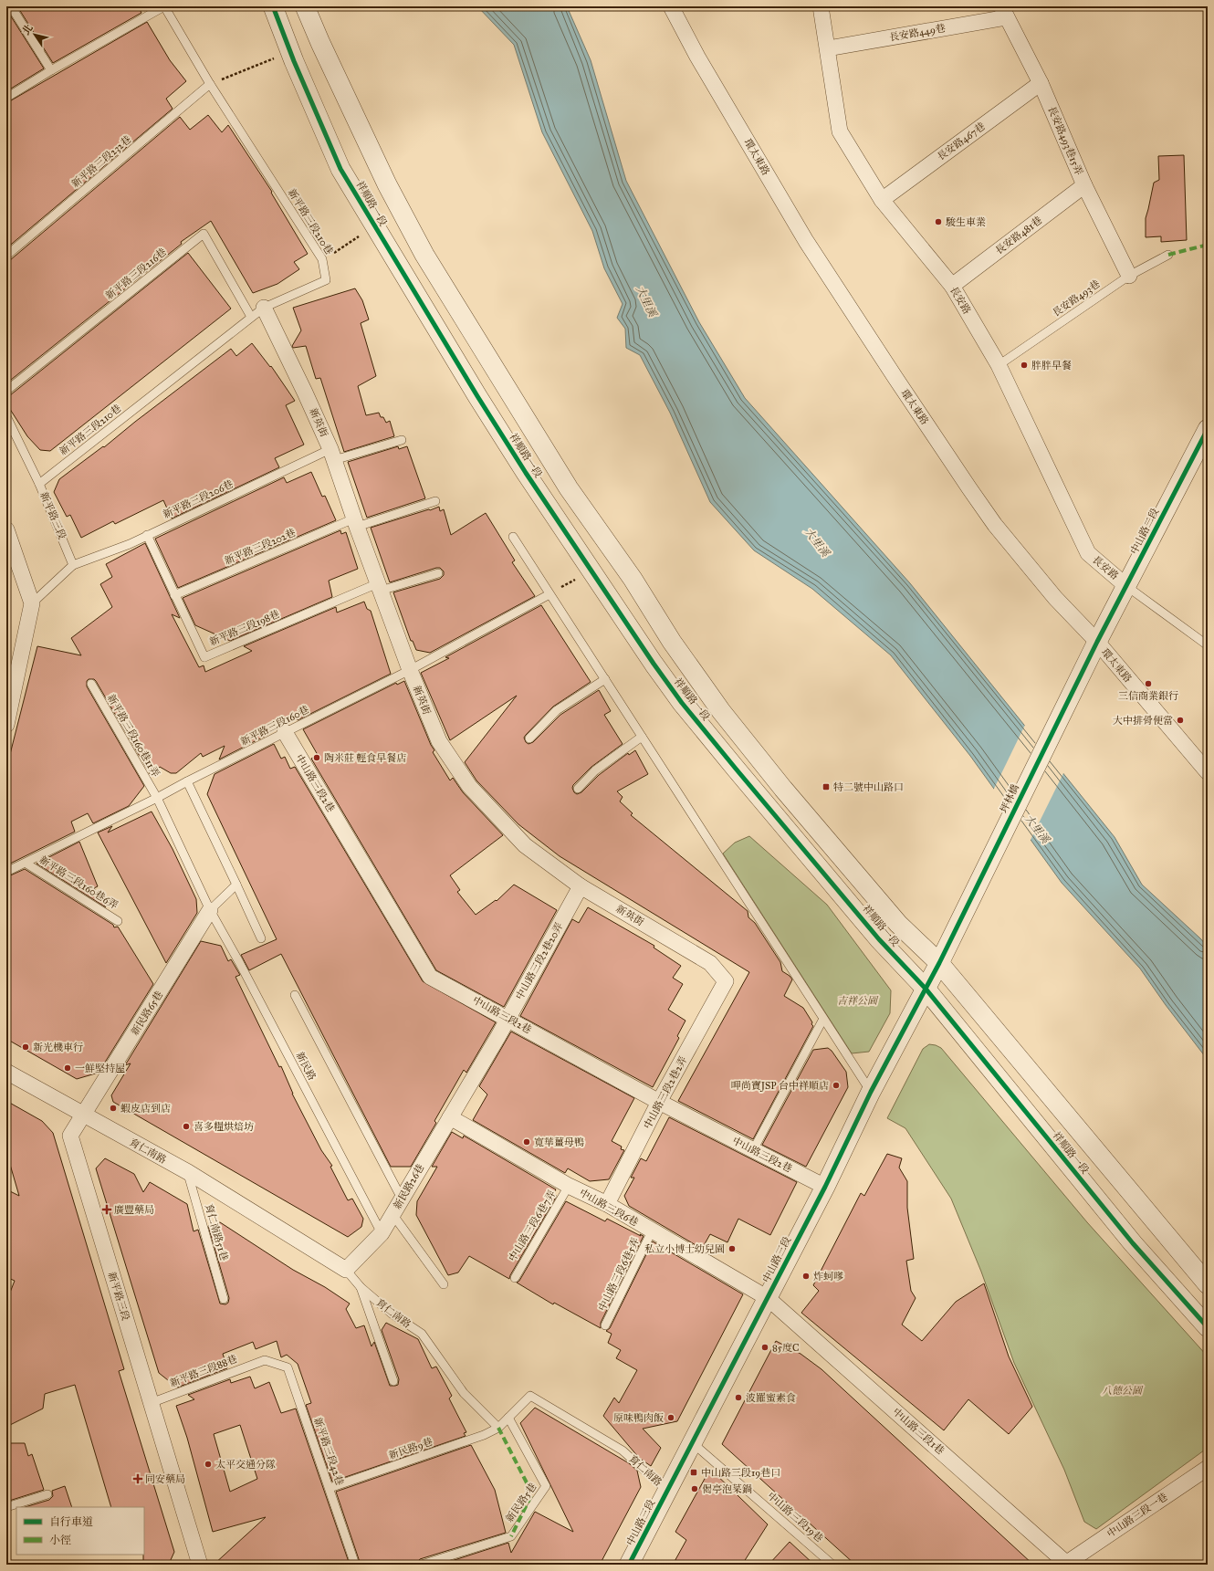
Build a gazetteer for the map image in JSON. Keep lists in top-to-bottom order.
{
  "streets": {
    "street": [
      "長安路449巷",
      "長安路493巷15弄",
      "長安路467巷",
      "環太東路",
      "祥順路一段",
      "長安路481巷",
      "長安路",
      "新英街",
      "新平路三段",
      "中山路二段",
      "中山路三段2巷",
      "坪林橋",
      "中山路三段2巷20弄",
      "新民路65巷",
      "中山路三段2巷2弄",
      "育仁南路",
      "新民路26巷",
      "中山路三段6巷",
      "中山路三段",
      "中山路三段1巷",
      "中山路三段一巷"
    ],
    "lane": [
      "新平路三段232巷",
      "新平路三段210巷",
      "新平路三段216巷",
      "長安路493巷",
      "新平路三段206巷",
      "新平路三段202巷",
      "新平路三段198巷",
      "新平路三段160巷",
      "新平路三段160巷11弄",
      "新平路三段160巷6弄",
      "新民路",
      "中山路三段6巷7弄",
      "育仁南路51巷",
      "中山路三段6巷5弄",
      "新平路三段88巷",
      "新民路9巷",
      "新平路三段42巷",
      "新民路5巷",
      "中山路三段19巷"
    ]
  },
  "crossings": [
    ["長安路449巷", "長安路493巷15弄"],
    ["長安路449巷", "長安路"],
    ["長安路493巷15弄", "長安路467巷"],
    ["長安路493巷15弄", "長安路481巷"],
    ["長安路493巷15弄", "長安路493巷"],
    ["長安路467巷", "長安路"],
    ["環太東路", "中山路二段"],
    ["環太東路", "坪林橋"],
    ["新平路三段232巷", "新平路三段210巷"],
    ["祥順路一段", "坪林橋"],
    ["祥順路一段", "中山路三段"],
    ["新平路三段210巷", "新平路三段216巷"],
    ["新平路三段210巷", "新英街"],
    ["新平路三段210巷", "新平路三段"],
    ["長安路481巷", "長安路"],
    ["長安路493巷", "長安路"],
    ["長安路", "中山路二段"],
    ["新英街", "新平路三段206巷"],
    ["新英街", "新平路三段202巷"],
    ["新英街", "新平路三段198巷"],
    ["新英街", "新平路三段160巷"],
    ["新英街", "中山路三段2巷20弄"],
    ["新英街", "中山路三段2巷2弄"],
    ["新平路三段206巷", "新平路三段"],
    ["新平路三段206巷", "新平路三段198巷"],
    ["新平路三段", "新民路65巷"],
    ["新平路三段", "育仁南路"],
    ["新平路三段", "新平路三段88巷"],
    ["中山路二段", "坪林橋"],
    ["新平路三段202巷", "新平路三段198巷"],
    ["新平路三段160巷", "新平路三段160巷11弄"],
    ["新平路三段160巷", "中山路三段2巷"],
    ["新平路三段160巷", "新平路三段160巷6弄"],
    ["新平路三段160巷", "新民路"],
    ["新平路三段160巷11弄", "新民路"],
    ["中山路三段2巷", "中山路三段2巷20弄"],
    ["中山路三段2巷", "中山路三段2巷2弄"],
    ["中山路三段2巷", "中山路三段"],
    ["坪林橋", "中山路三段"],
    ["中山路三段2巷20弄", "新民路26巷"],
    ["新民路65巷", "新民路"],
    ["新民路65巷", "育仁南路"],
    ["新民路", "新民路26巷"],
    ["中山路三段2巷2弄", "中山路三段6巷"],
    ["育仁南路", "新民路26巷"],
    ["育仁南路", "育仁南路51巷"],
    ["育仁南路", "中山路三段"],
    ["育仁南路", "新民路9巷"],
    ["育仁南路", "新民路5巷"],
    ["新民路26巷", "中山路三段6巷"],
    ["中山路三段6巷", "中山路三段6巷7弄"],
    ["中山路三段6巷", "中山路三段"],
    ["中山路三段6巷", "中山路三段6巷5弄"],
    ["中山路三段6巷", "中山路三段1巷"],
    ["中山路三段", "中山路三段1巷"],
    ["中山路三段", "中山路三段19巷"],
    ["新平路三段88巷", "新平路三段42巷"],
    ["中山路三段1巷", "中山路三段一巷"],
    ["新民路9巷", "新平路三段42巷"]
  ],
  "water": ["大里溪"],
  "parks": ["吉祥公園", "八德公園"],
  "places": {
    "other": [
      "駿生車業",
      "胖胖早餐",
      "三信商業銀行",
      "大中排骨便當",
      "陶米莊 輕食早餐店",
      "新光機車行",
      "一鮮堅持屋",
      "呷尚寶JSP 台中祥順店",
      "蝦皮店到店",
      "喜多糧烘焙坊",
      "寬華薑母鴨",
      "私立小博士幼兒園",
      "炸蚵嗲",
      "85度C",
      "波羅蜜素食",
      "原味鴨肉飯",
      "太平交通分隊",
      "偈亭泡菜鍋"
    ],
    "transit": ["特二號中山路口", "中山路三段19巷口"],
    "health": ["廣豐藥局", "同安藥局"]
  },
  "legend": ["自行車道", "小徑"],
  "north": "top left"
}
